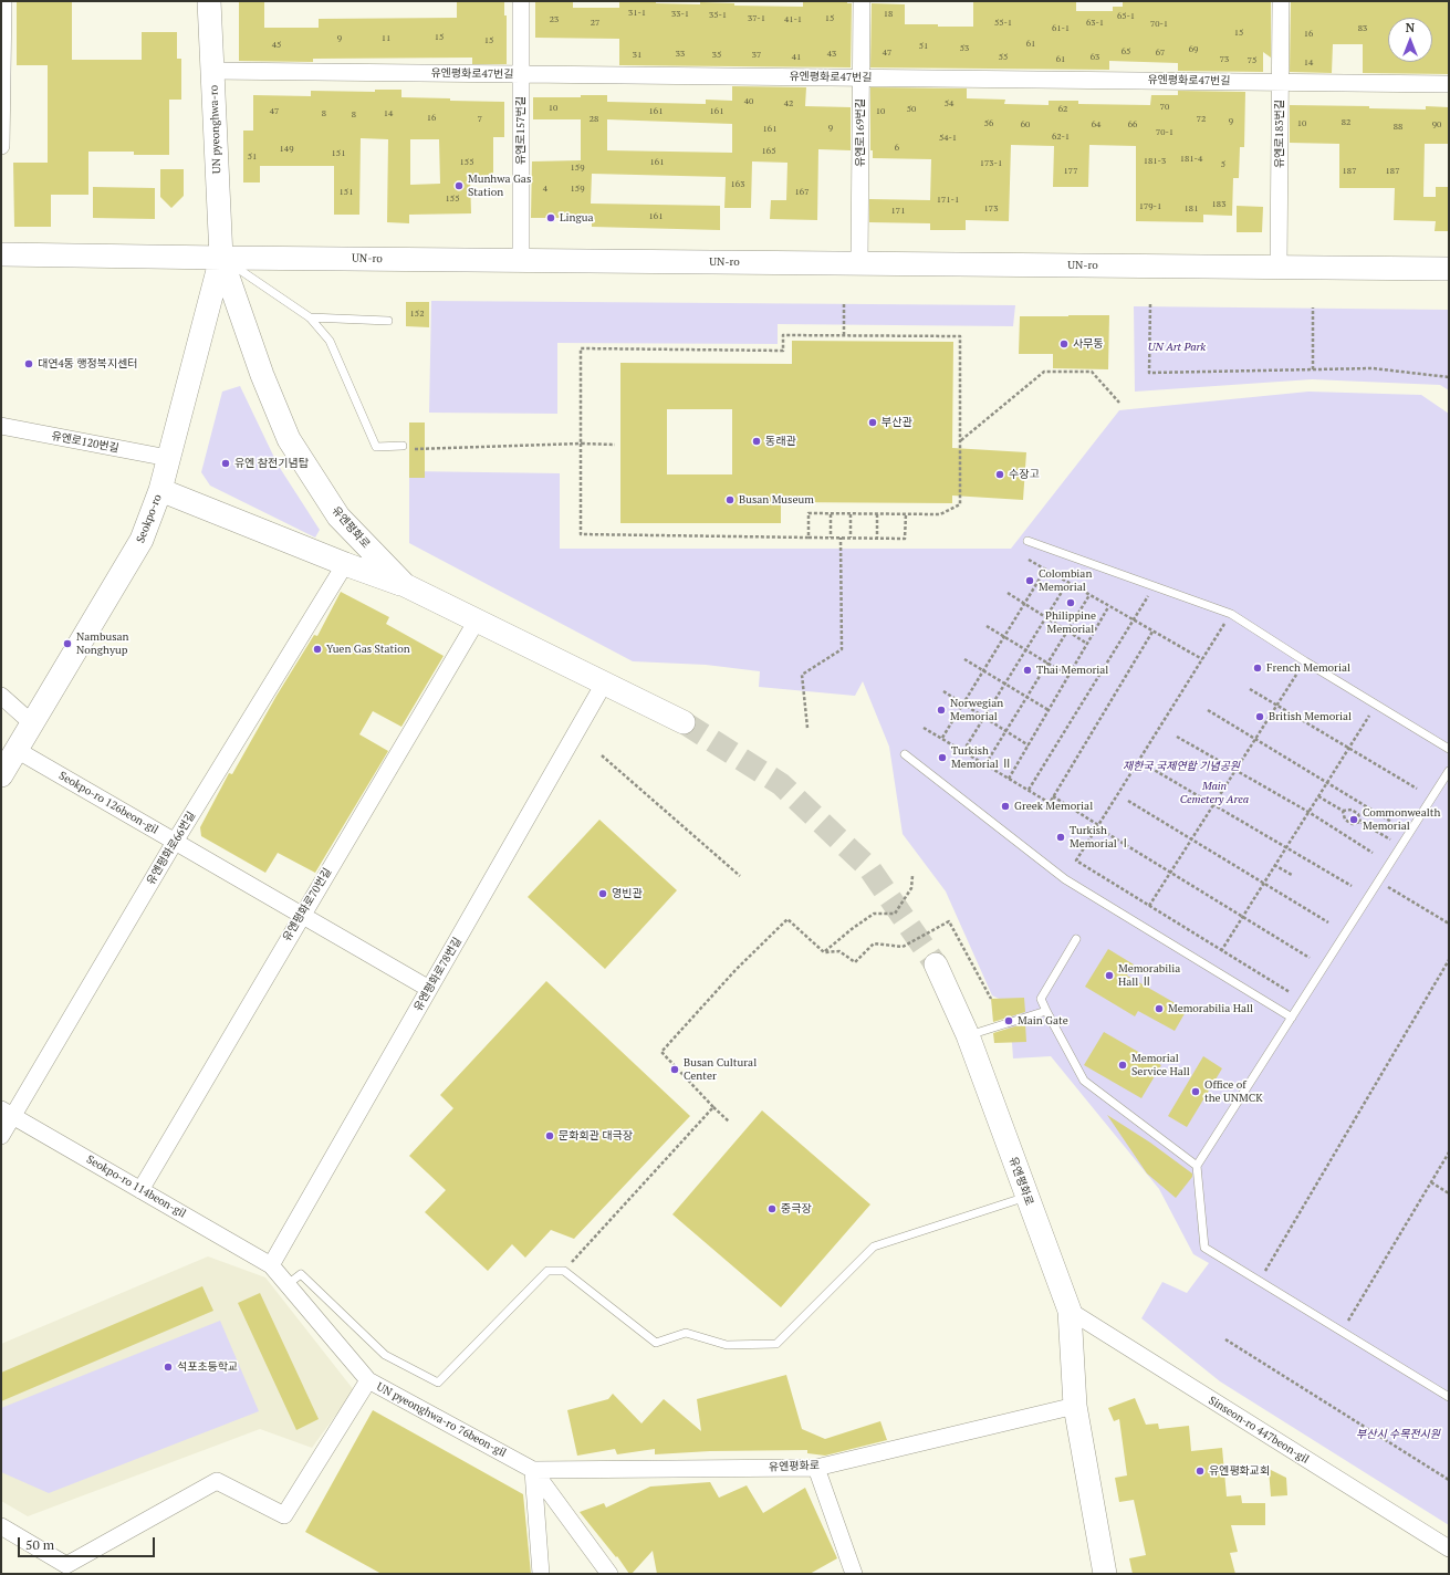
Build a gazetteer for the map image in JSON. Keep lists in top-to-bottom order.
{
  "streets": {
    "main road": [
      "UN pyeonghwa-ro",
      "UN-ro",
      "Seokpo-ro",
      "유엔평화로"
    ],
    "street": [
      "유엔평화로47번길",
      "유엔로157번길",
      "유엔로169번길",
      "유엔로183번길",
      "유엔로120번길",
      "Seokpo-ro 126beon-gil",
      "유엔평화로66번길",
      "유엔평화로70번길",
      "유엔평화로78번길",
      "Seokpo-ro 114beon-gil",
      "UN pyeonghwa-ro 76beon-gil",
      "Sinseon-ro 447beon-gil"
    ]
  },
  "crossings": [
    ["유엔평화로47번길", "UN pyeonghwa-ro"],
    ["유엔평화로47번길", "유엔로157번길"],
    ["유엔평화로47번길", "유엔로169번길"],
    ["유엔평화로47번길", "유엔로183번길"],
    ["UN pyeonghwa-ro", "UN-ro"],
    ["UN pyeonghwa-ro", "Seokpo-ro"],
    ["UN pyeonghwa-ro", "유엔평화로"],
    ["유엔로157번길", "UN-ro"],
    ["유엔로169번길", "UN-ro"],
    ["유엔로183번길", "UN-ro"],
    ["UN-ro", "Seokpo-ro"],
    ["UN-ro", "유엔평화로"],
    ["유엔로120번길", "Seokpo-ro"],
    ["Seokpo-ro", "유엔평화로"],
    ["Seokpo-ro", "Seokpo-ro 126beon-gil"],
    ["유엔평화로", "유엔평화로70번길"],
    ["유엔평화로", "유엔평화로78번길"],
    ["유엔평화로", "UN pyeonghwa-ro 76beon-gil"],
    ["유엔평화로", "Sinseon-ro 447beon-gil"],
    ["Seokpo-ro 126beon-gil", "유엔평화로66번길"],
    ["Seokpo-ro 126beon-gil", "유엔평화로70번길"],
    ["Seokpo-ro 126beon-gil", "유엔평화로78번길"],
    ["유엔평화로66번길", "Seokpo-ro 114beon-gil"],
    ["유엔평화로70번길", "Seokpo-ro 114beon-gil"],
    ["유엔평화로78번길", "Seokpo-ro 114beon-gil"],
    ["유엔평화로78번길", "UN pyeonghwa-ro 76beon-gil"],
    ["Seokpo-ro 114beon-gil", "UN pyeonghwa-ro 76beon-gil"]
  ],
  "parks": [
    "UN Art Park",
    "재한국 국제연합 기념공원",
    "Main Cemetery Area",
    "부산시 수목전시원"
  ],
  "places": [
    "Munhwa Gas Station",
    "Lingua",
    "사무동",
    "대연4동 행정복지센터",
    "부산관",
    "동래관",
    "유엔 참전기념탑",
    "수장고",
    "Busan Museum",
    "Colombian Memorial",
    "Philippine Memorial",
    "Nambusan Nonghyup",
    "Yuen Gas Station",
    "French Memorial",
    "Thai Memorial",
    "Norwegian Memorial",
    "British Memorial",
    "Turkish Memorial Ⅱ",
    "Greek Memorial",
    "Commonwealth Memorial",
    "Turkish Memorial Ⅰ",
    "영빈관",
    "Memorabilia Hall Ⅱ",
    "Memorabilia Hall",
    "Main Gate",
    "Memorial Service Hall",
    "Busan Cultural Center",
    "Office of the UNMCK",
    "문화회관 대극장",
    "중극장",
    "석포초등학교",
    "유엔평화교회"
  ],
  "house_numbers": [
    "31-1",
    "33-1",
    "18",
    "35-1",
    "65-1",
    "37-1",
    "15",
    "23",
    "41-1",
    "27",
    "55-1",
    "63-1",
    "70-1",
    "61-1",
    "83",
    "15",
    "16",
    "15",
    "9",
    "11",
    "15",
    "61",
    "45",
    "51",
    "53",
    "69",
    "65",
    "47",
    "67",
    "33",
    "43",
    "31",
    "35",
    "37",
    "41",
    "55",
    "63",
    "61",
    "73",
    "75",
    "14",
    "40",
    "42",
    "54",
    "70",
    "10",
    "50",
    "62",
    "47",
    "161",
    "161",
    "10",
    "8",
    "14",
    "8",
    "16",
    "7",
    "28",
    "72",
    "9",
    "82",
    "56",
    "10",
    "60",
    "64",
    "66",
    "90",
    "88",
    "9",
    "161",
    "70-1",
    "62-1",
    "54-1",
    "6",
    "149",
    "165",
    "151",
    "51",
    "181-4",
    "181-3",
    "155",
    "161",
    "173-1",
    "5",
    "159",
    "177",
    "187",
    "187",
    "163",
    "4",
    "159",
    "151",
    "167",
    "155",
    "171-1",
    "183",
    "179-1",
    "173",
    "181",
    "171",
    "161",
    "152"
  ],
  "scale_bar": "50 m",
  "north": "top"
}
